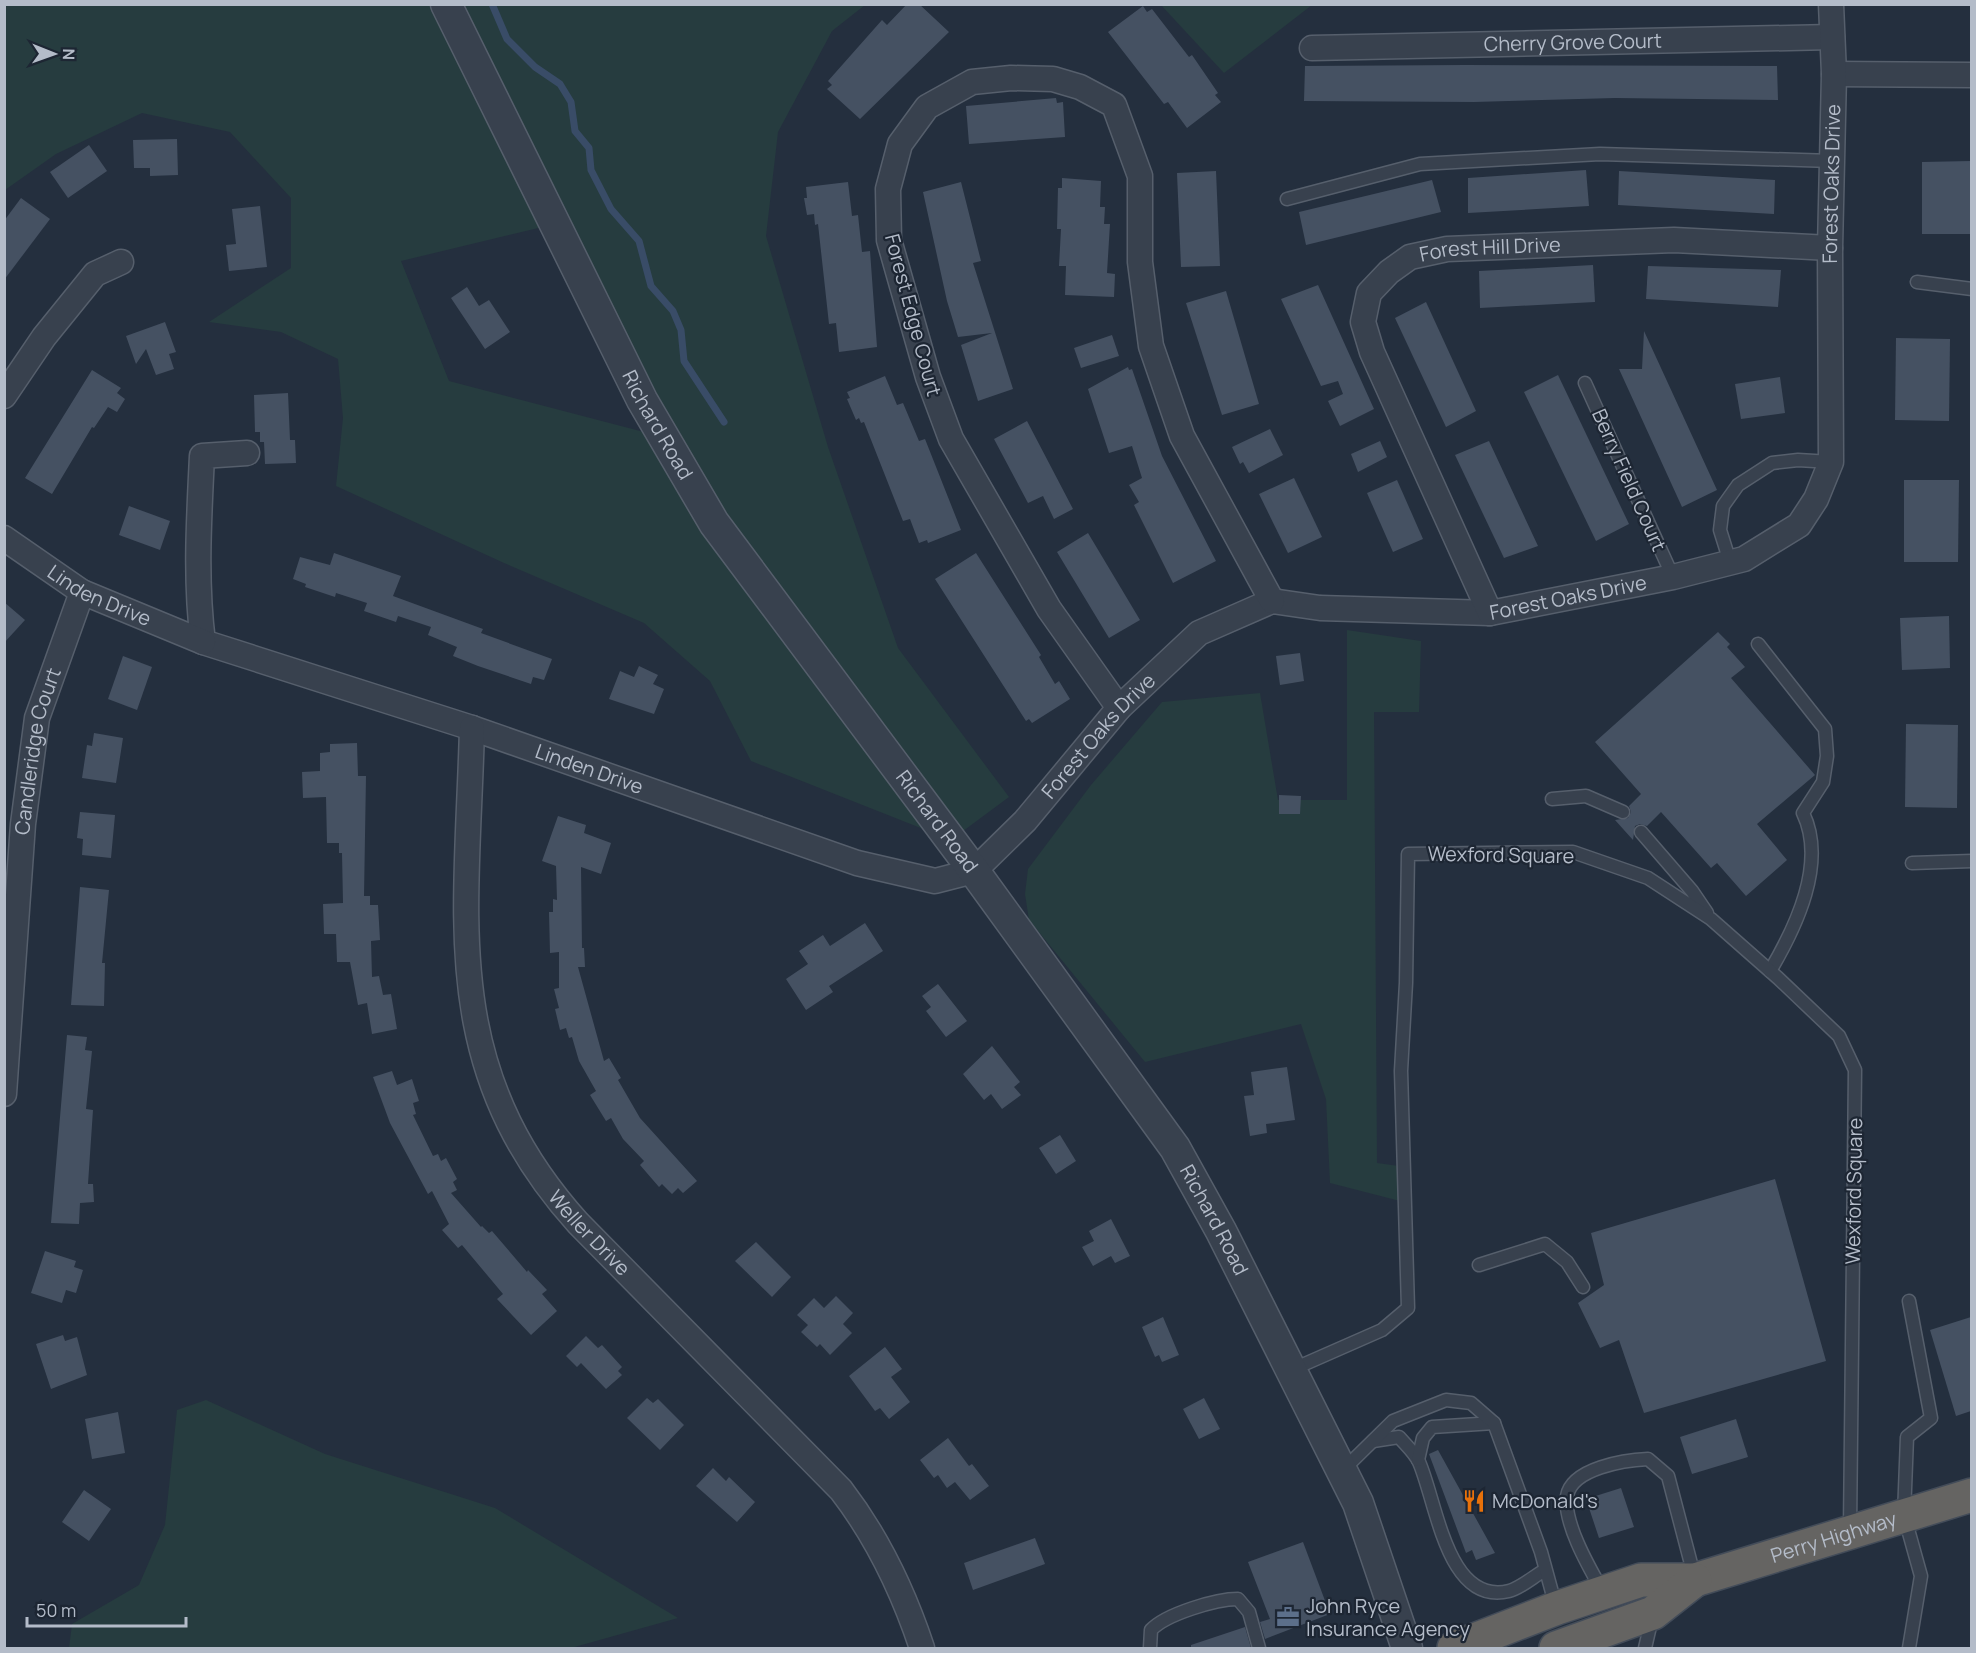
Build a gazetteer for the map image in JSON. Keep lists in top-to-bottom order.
{
  "streets": {
    "highway": ["Perry Highway"],
    "street": [
      "Cherry Grove Court",
      "Forest Oaks Drive",
      "Forest Hill Drive",
      "Forest Edge Court",
      "Richard Road",
      "Linden Drive",
      "Candleridge Court",
      "Weller Drive"
    ],
    "lane": ["Berry Field Court", "Wexford Square"]
  },
  "crossings": [
    ["Forest Oaks Drive", "Forest Hill Drive"],
    ["Forest Oaks Drive", "Forest Edge Court"],
    ["Forest Oaks Drive", "Richard Road"],
    ["Forest Oaks Drive", "Berry Field Court"],
    ["Forest Oaks Drive", "Linden Drive"],
    ["Richard Road", "Linden Drive"],
    ["Richard Road", "Wexford Square"],
    ["Linden Drive", "Candleridge Court"],
    ["Linden Drive", "Weller Drive"],
    ["Wexford Square", "Perry Highway"]
  ],
  "places": {
    "restaurant": ["McDonald's"],
    "office": ["John Ryce Insurance Agency"]
  },
  "scale_bar": "50 m",
  "north": "right"
}
